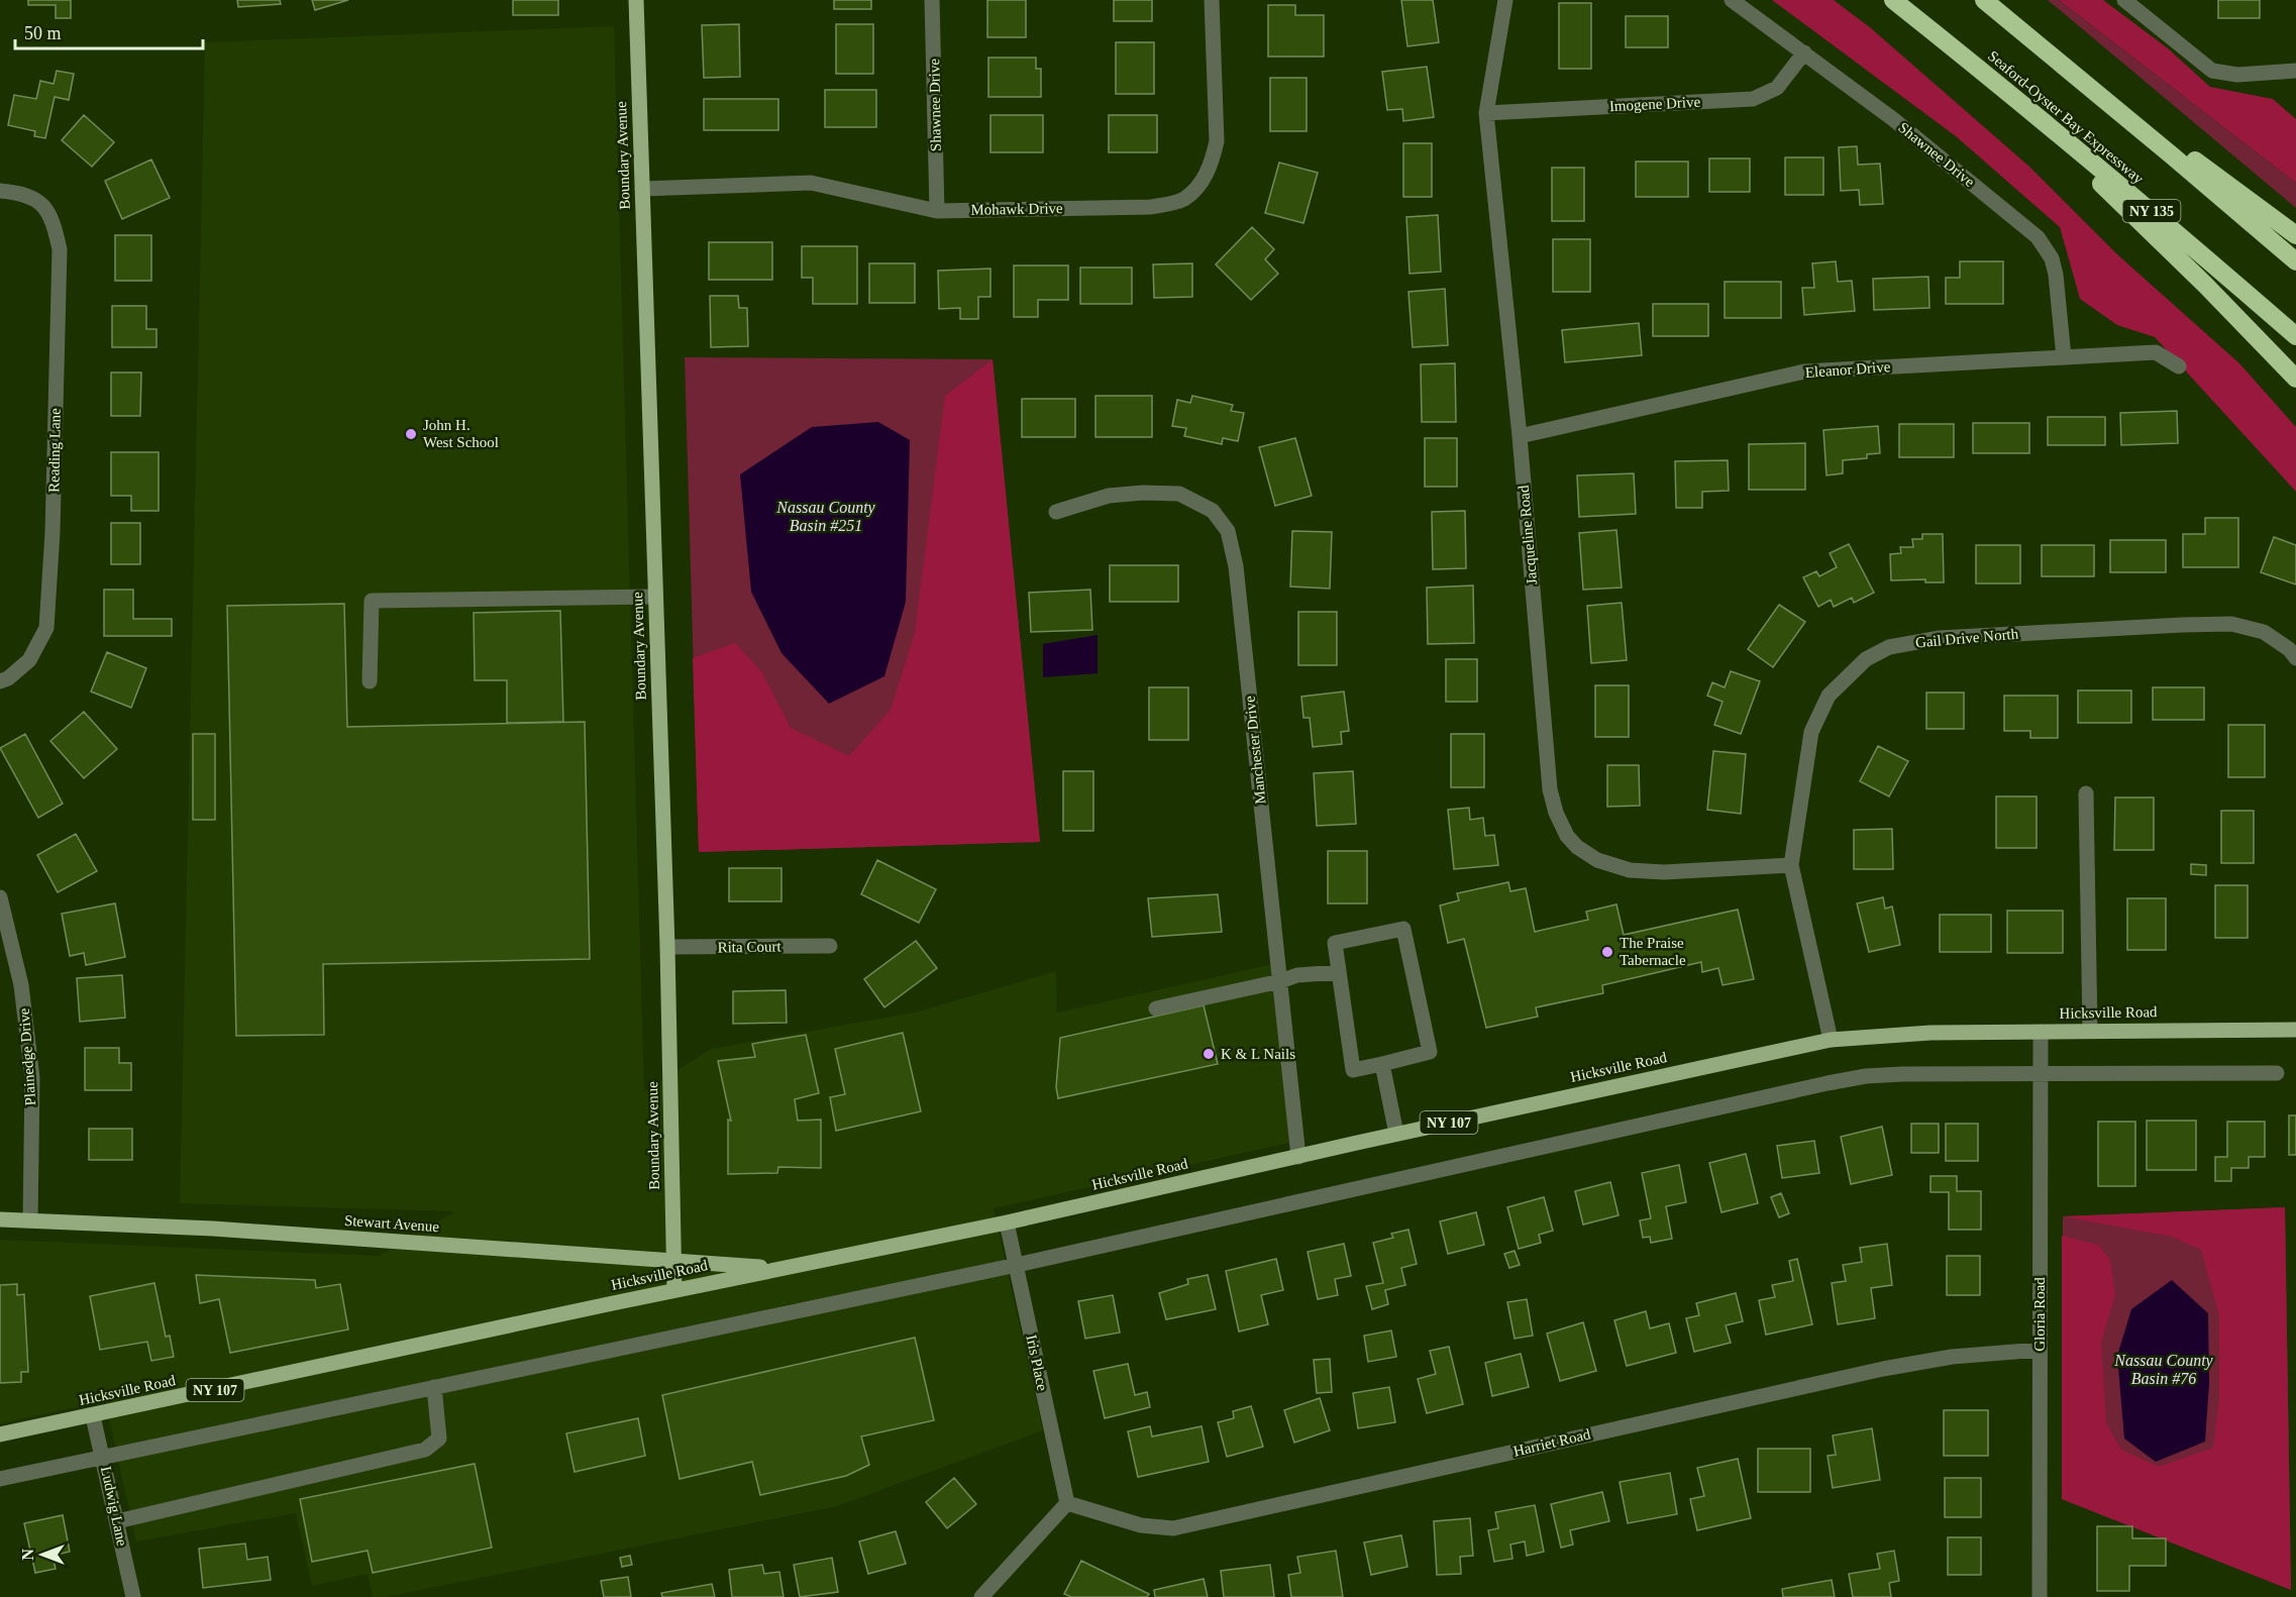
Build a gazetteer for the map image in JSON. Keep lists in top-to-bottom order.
{
  "streets": {
    "highway": ["Seaford-Oyster Bay Expressway", "NY 135"],
    "main road": [
      "Boundary Avenue",
      "Hicksville Road",
      "NY 107",
      "Stewart Avenue"
    ],
    "street": [
      "Imogene Drive",
      "Shawnee Drive",
      "Mohawk Drive",
      "Eleanor Drive",
      "Reading Lane",
      "Jacqueline Road",
      "Gail Drive North",
      "Manchester Drive",
      "Rita Court",
      "Plainedge Drive",
      "Gloria Road",
      "Iris Place",
      "Harriet Road",
      "Ludwig Lane"
    ]
  },
  "crossings": [
    ["Imogene Drive", "Shawnee Drive"],
    ["Imogene Drive", "Jacqueline Road"],
    ["Shawnee Drive", "Mohawk Drive"],
    ["Shawnee Drive", "Eleanor Drive"],
    ["Boundary Avenue", "Mohawk Drive"],
    ["Boundary Avenue", "Rita Court"],
    ["Boundary Avenue", "Hicksville Road"],
    ["Boundary Avenue", "Stewart Avenue"],
    ["Eleanor Drive", "Jacqueline Road"],
    ["Jacqueline Road", "Gail Drive North"],
    ["Gail Drive North", "Hicksville Road"],
    ["Manchester Drive", "Hicksville Road"],
    ["Hicksville Road", "Stewart Avenue"],
    ["Hicksville Road", "Gloria Road"],
    ["Hicksville Road", "Iris Place"],
    ["Hicksville Road", "Ludwig Lane"],
    ["Plainedge Drive", "Stewart Avenue"],
    ["Gloria Road", "Harriet Road"],
    ["Iris Place", "Harriet Road"]
  ],
  "water": ["Nassau County Basin #251", "Nassau County Basin #76"],
  "places": ["John H. West School", "The Praise Tabernacle", "K & L Nails"],
  "scale_bar": "50 m",
  "north": "left"
}
